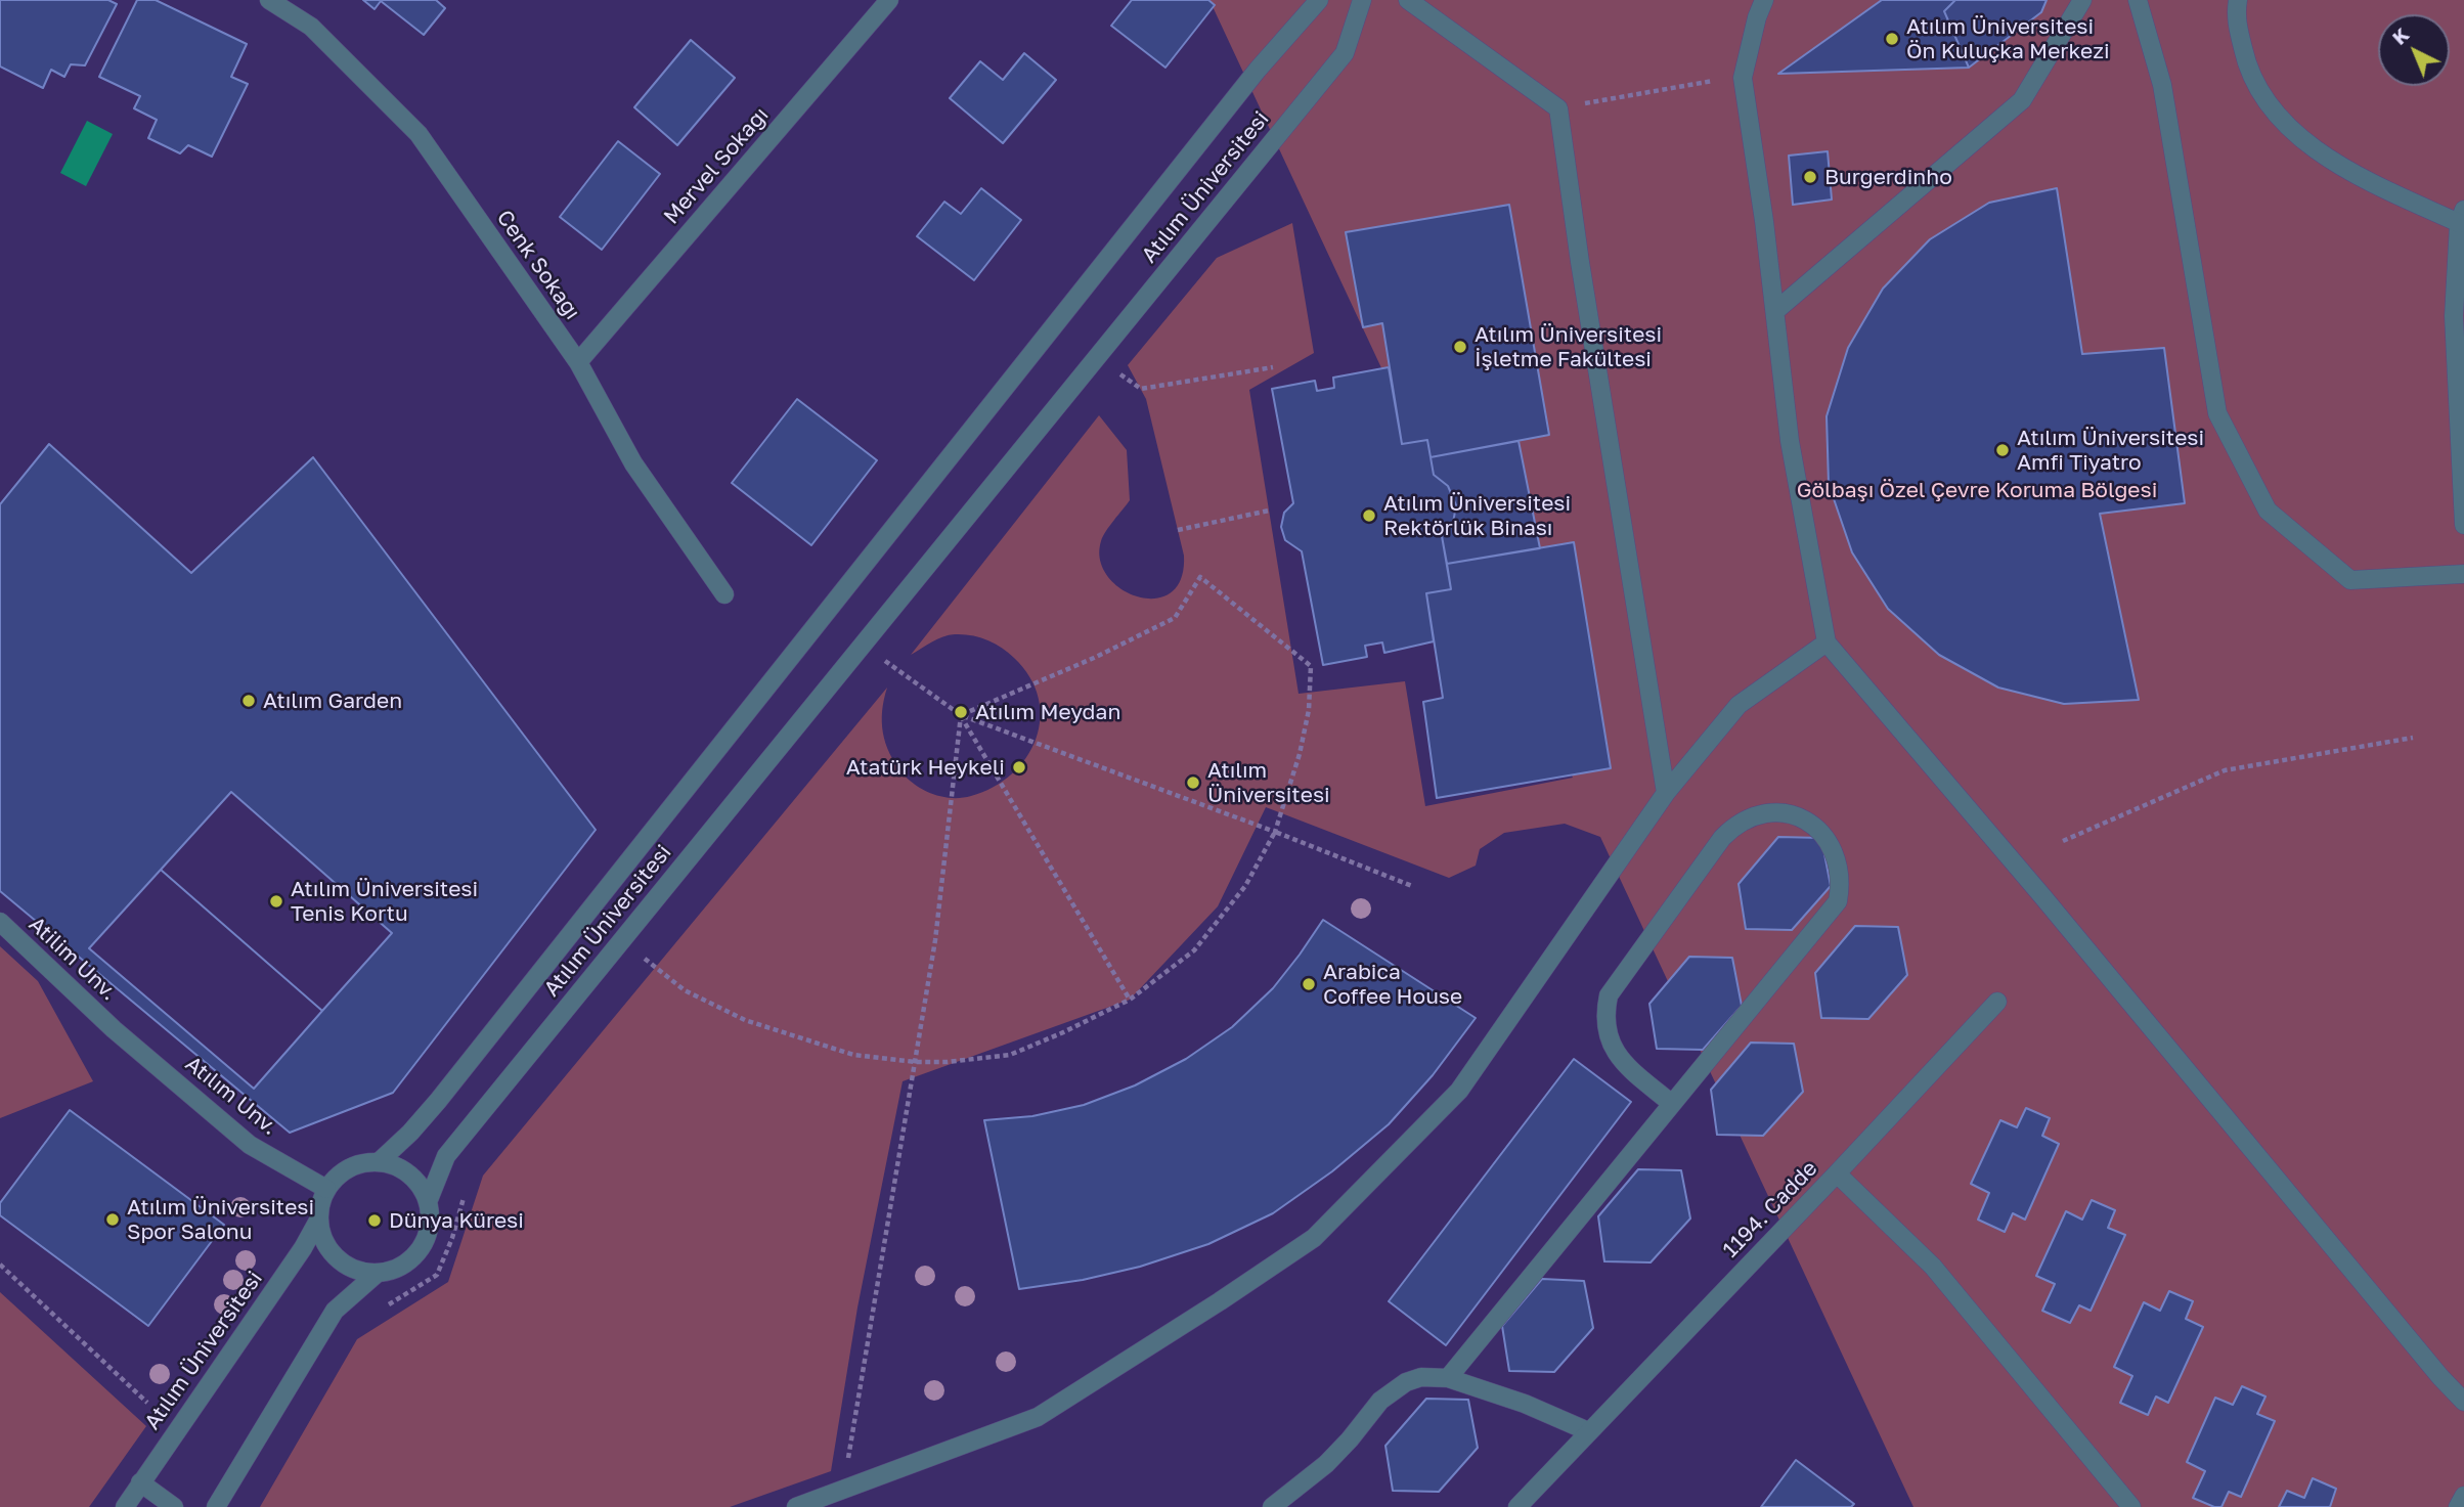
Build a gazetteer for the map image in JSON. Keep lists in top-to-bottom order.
{
  "streets": {
    "street": [
      "Mervel Sokağı",
      "Atılım Üniversitesi",
      "Cenk Sokağı",
      "Atilim Unv.",
      "Atılım Unv.",
      "1194. Cadde"
    ]
  },
  "crossings": [
    ["Mervel Sokağı", "Cenk Sokağı"],
    ["Atılım Üniversitesi", "Atılım Unv."],
    ["Atilim Unv.", "Atılım Unv."]
  ],
  "parks": ["Gölbaşı Özel Çevre Koruma Bölgesi"],
  "places": [
    "Atılım Üniversitesi Ön Kuluçka Merkezi",
    "Burgerdinho",
    "Atılım Üniversitesi İşletme Fakültesi",
    "Atılım Üniversitesi Amfi Tiyatro",
    "Atılım Üniversitesi Rektörlük Binası",
    "Atılım Garden",
    "Atılım Meydan",
    "Atatürk Heykeli",
    "Atılım Üniversitesi",
    "Atılım Üniversitesi Tenis Kortu",
    "Arabica Coffee House",
    "Atılım Üniversitesi Spor Salonu",
    "Dünya Küresi"
  ],
  "north": "top left"
}
